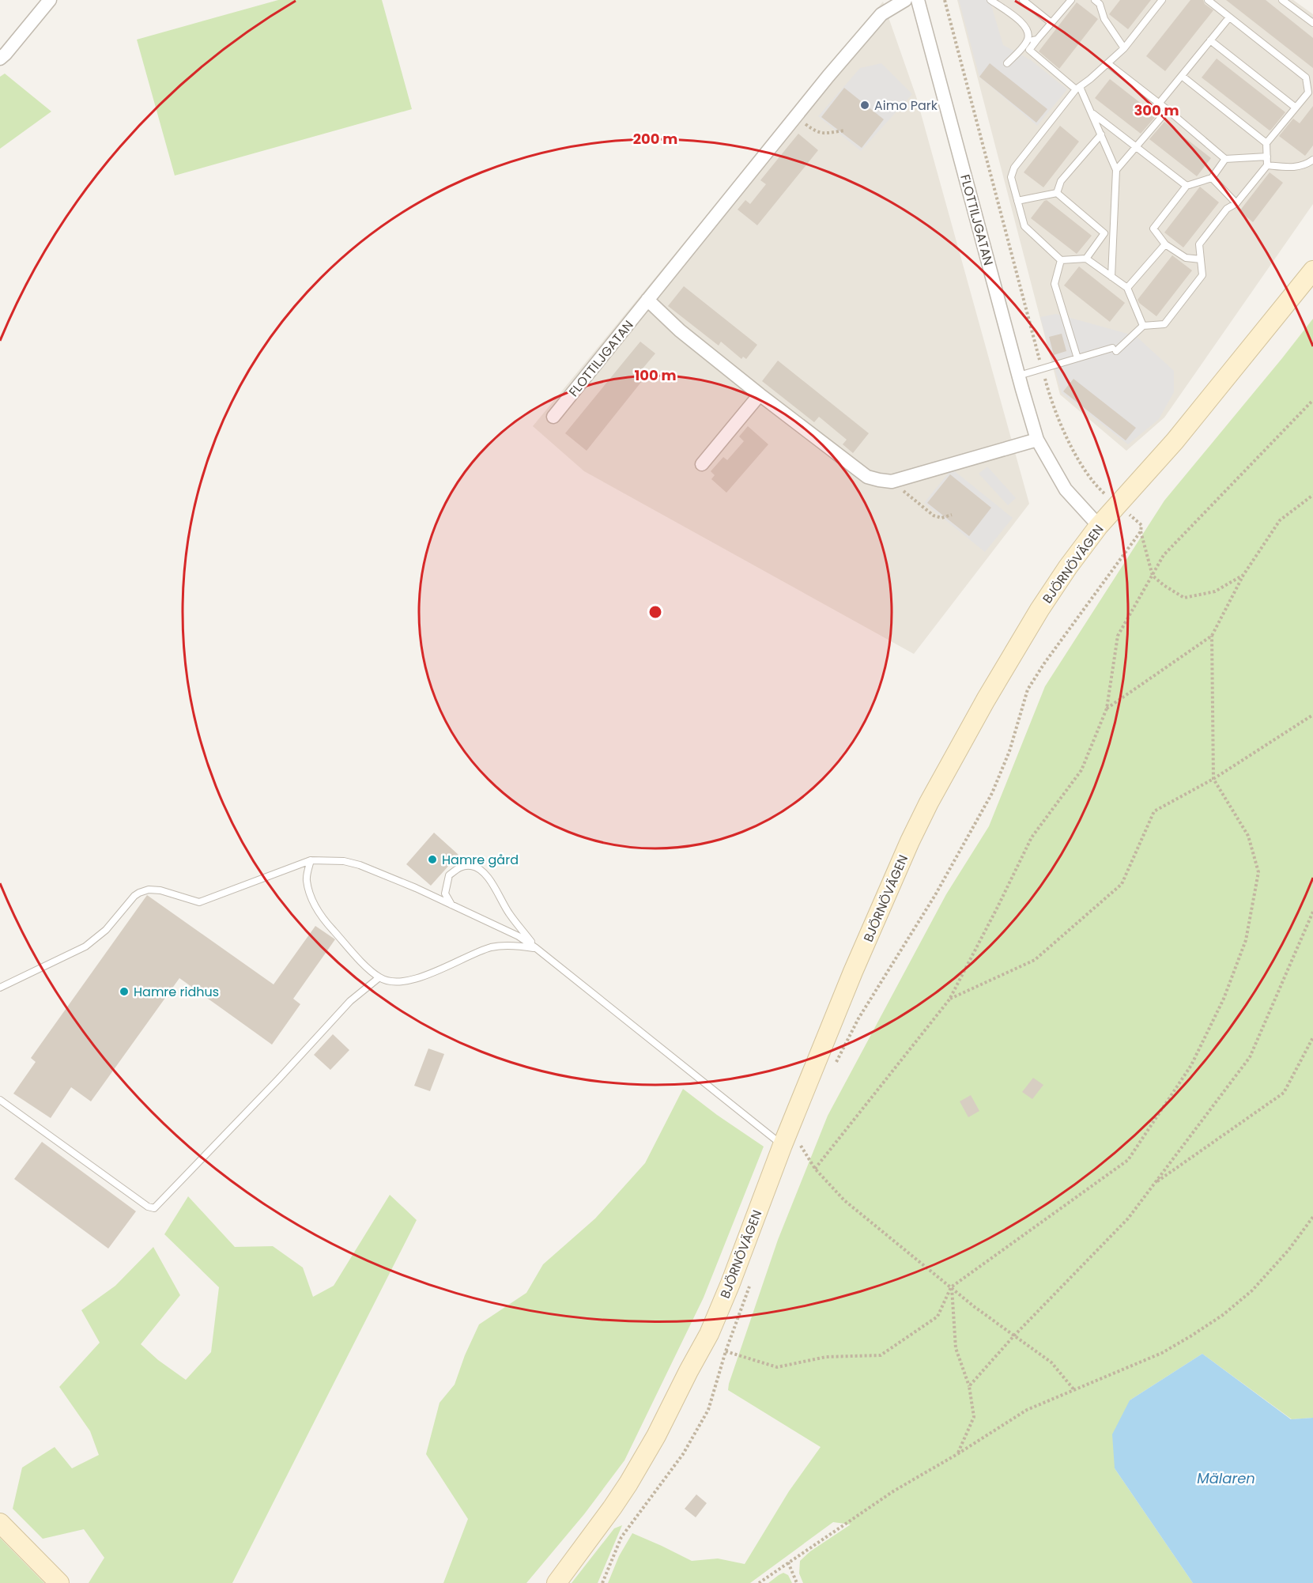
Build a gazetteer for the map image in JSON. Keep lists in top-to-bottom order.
{
  "streets": {
    "main road": ["BJÖRNÖVÄGEN"],
    "street": ["FLOTTILJGATAN"]
  },
  "crossings": [
    ["FLOTTILJGATAN", "BJÖRNÖVÄGEN"]
  ],
  "water": ["Mälaren"],
  "places": ["Aimo Park", "Hamre gård", "Hamre ridhus"],
  "rings": ["300 m", "200 m", "100 m"]
}
